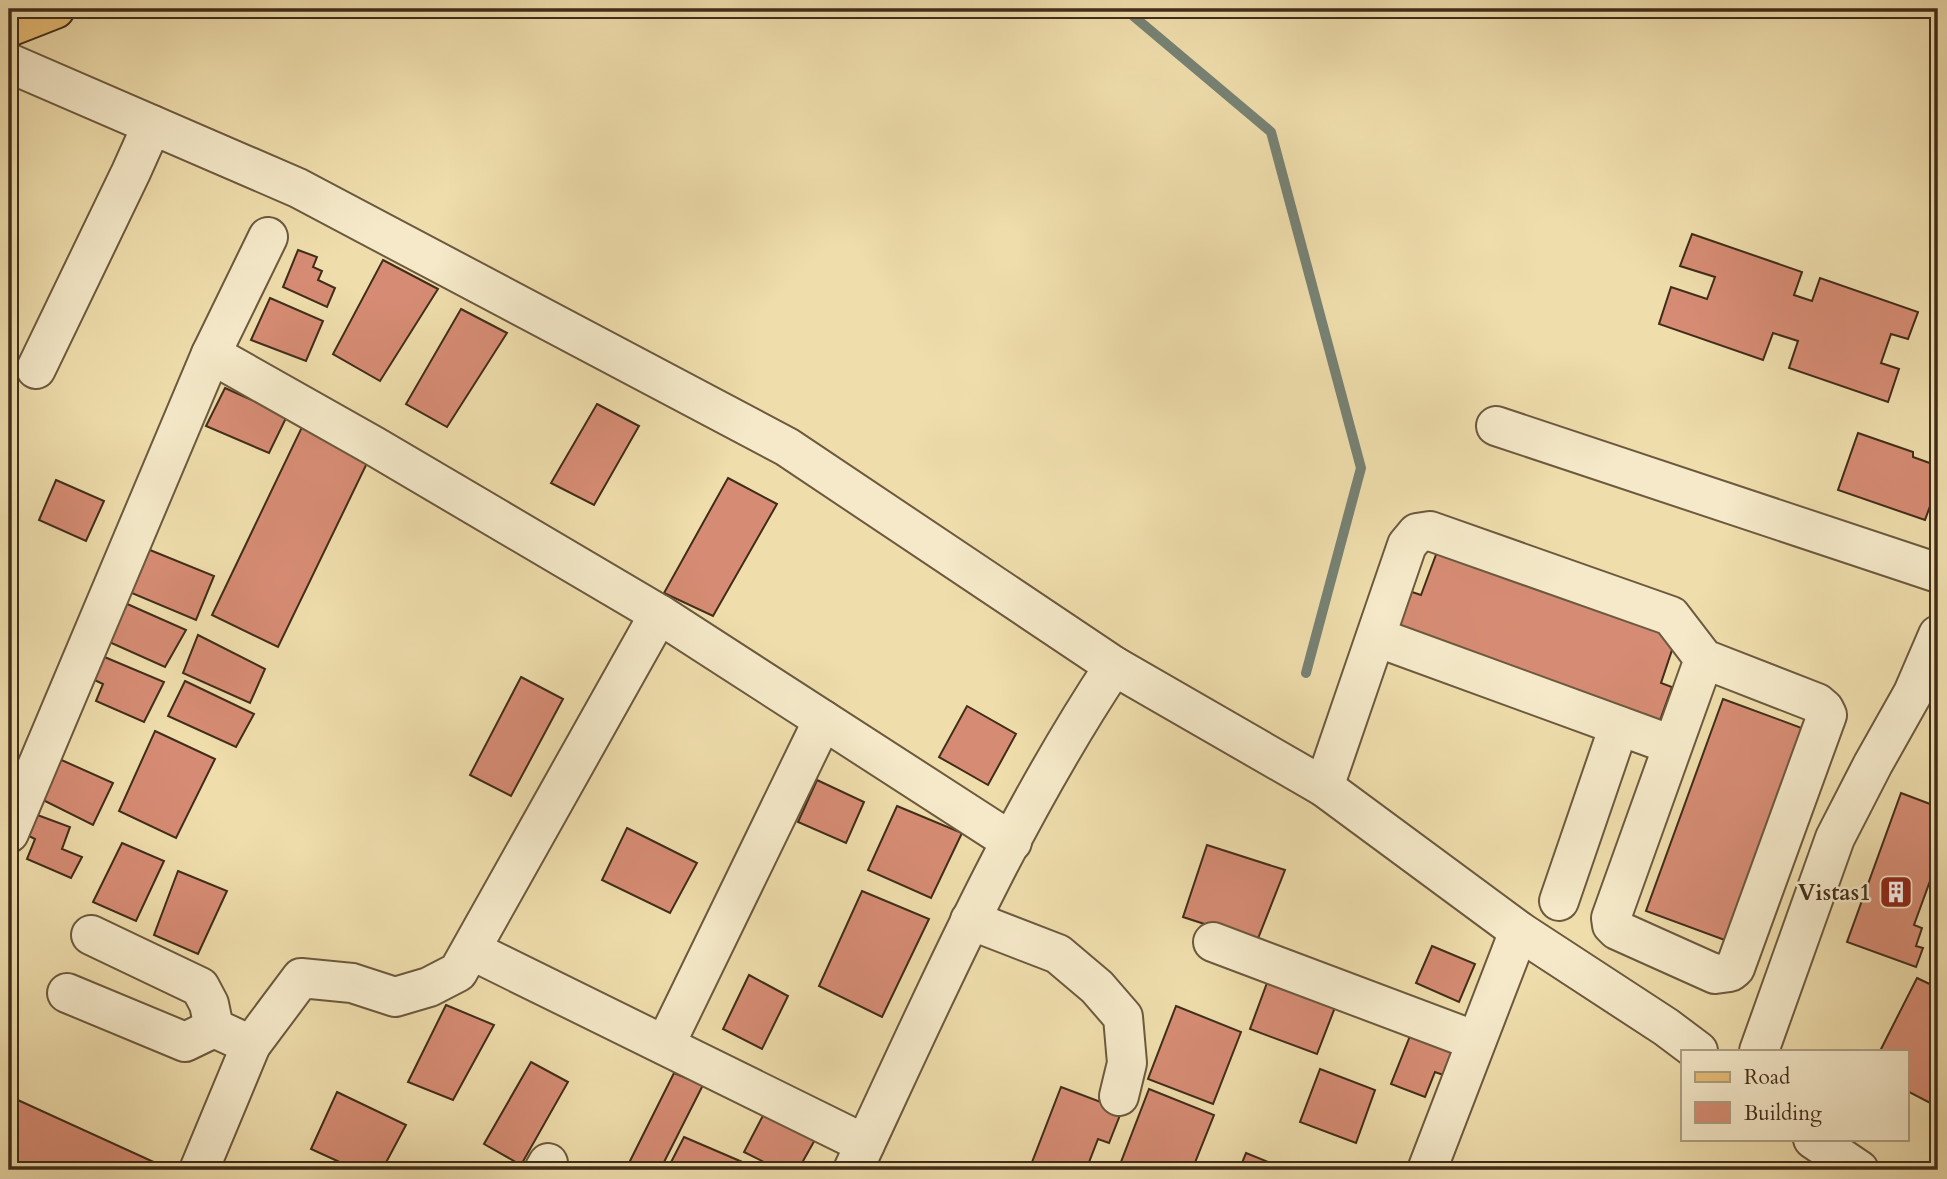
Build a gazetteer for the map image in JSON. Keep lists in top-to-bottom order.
{
  "places": {
    "building": ["Vistas1"]
  },
  "legend": ["Road", "Building"]
}
